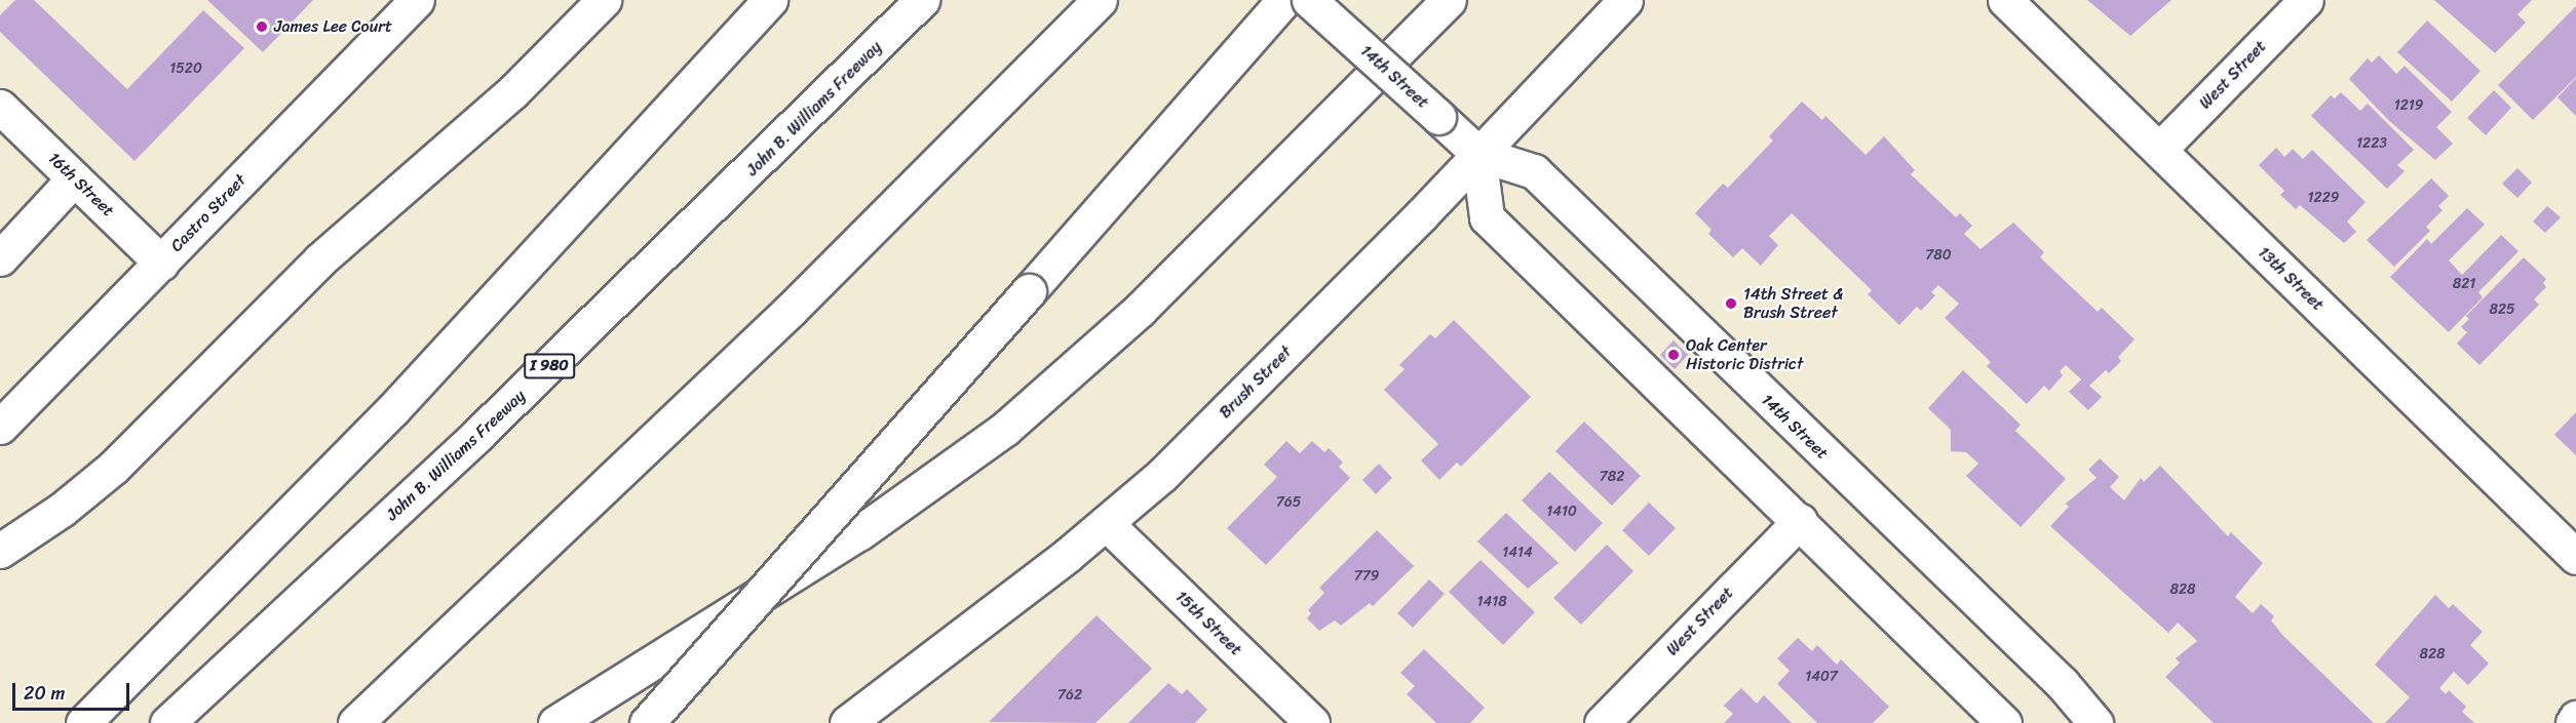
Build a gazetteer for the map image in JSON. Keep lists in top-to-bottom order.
{
  "streets": {
    "main road": [
      "West Street",
      "14th Street",
      "John B. Williams Freeway",
      "16th Street",
      "Castro Street",
      "13th Street",
      "I 980",
      "Brush Street",
      "15th Street"
    ]
  },
  "crossings": [
    ["West Street", "13th Street"],
    ["14th Street", "Brush Street"],
    ["16th Street", "Castro Street"],
    ["Brush Street", "15th Street"]
  ],
  "places": ["James Lee Court", "14th Street & Brush Street", "Oak Center Historic District"],
  "house_numbers": [
    "1520",
    "1219",
    "1223",
    "1229",
    "780",
    "821",
    "825",
    "782",
    "765",
    "1410",
    "1414",
    "779",
    "828",
    "1418",
    "828",
    "1407",
    "762"
  ],
  "scale_bar": "20 m"
}
